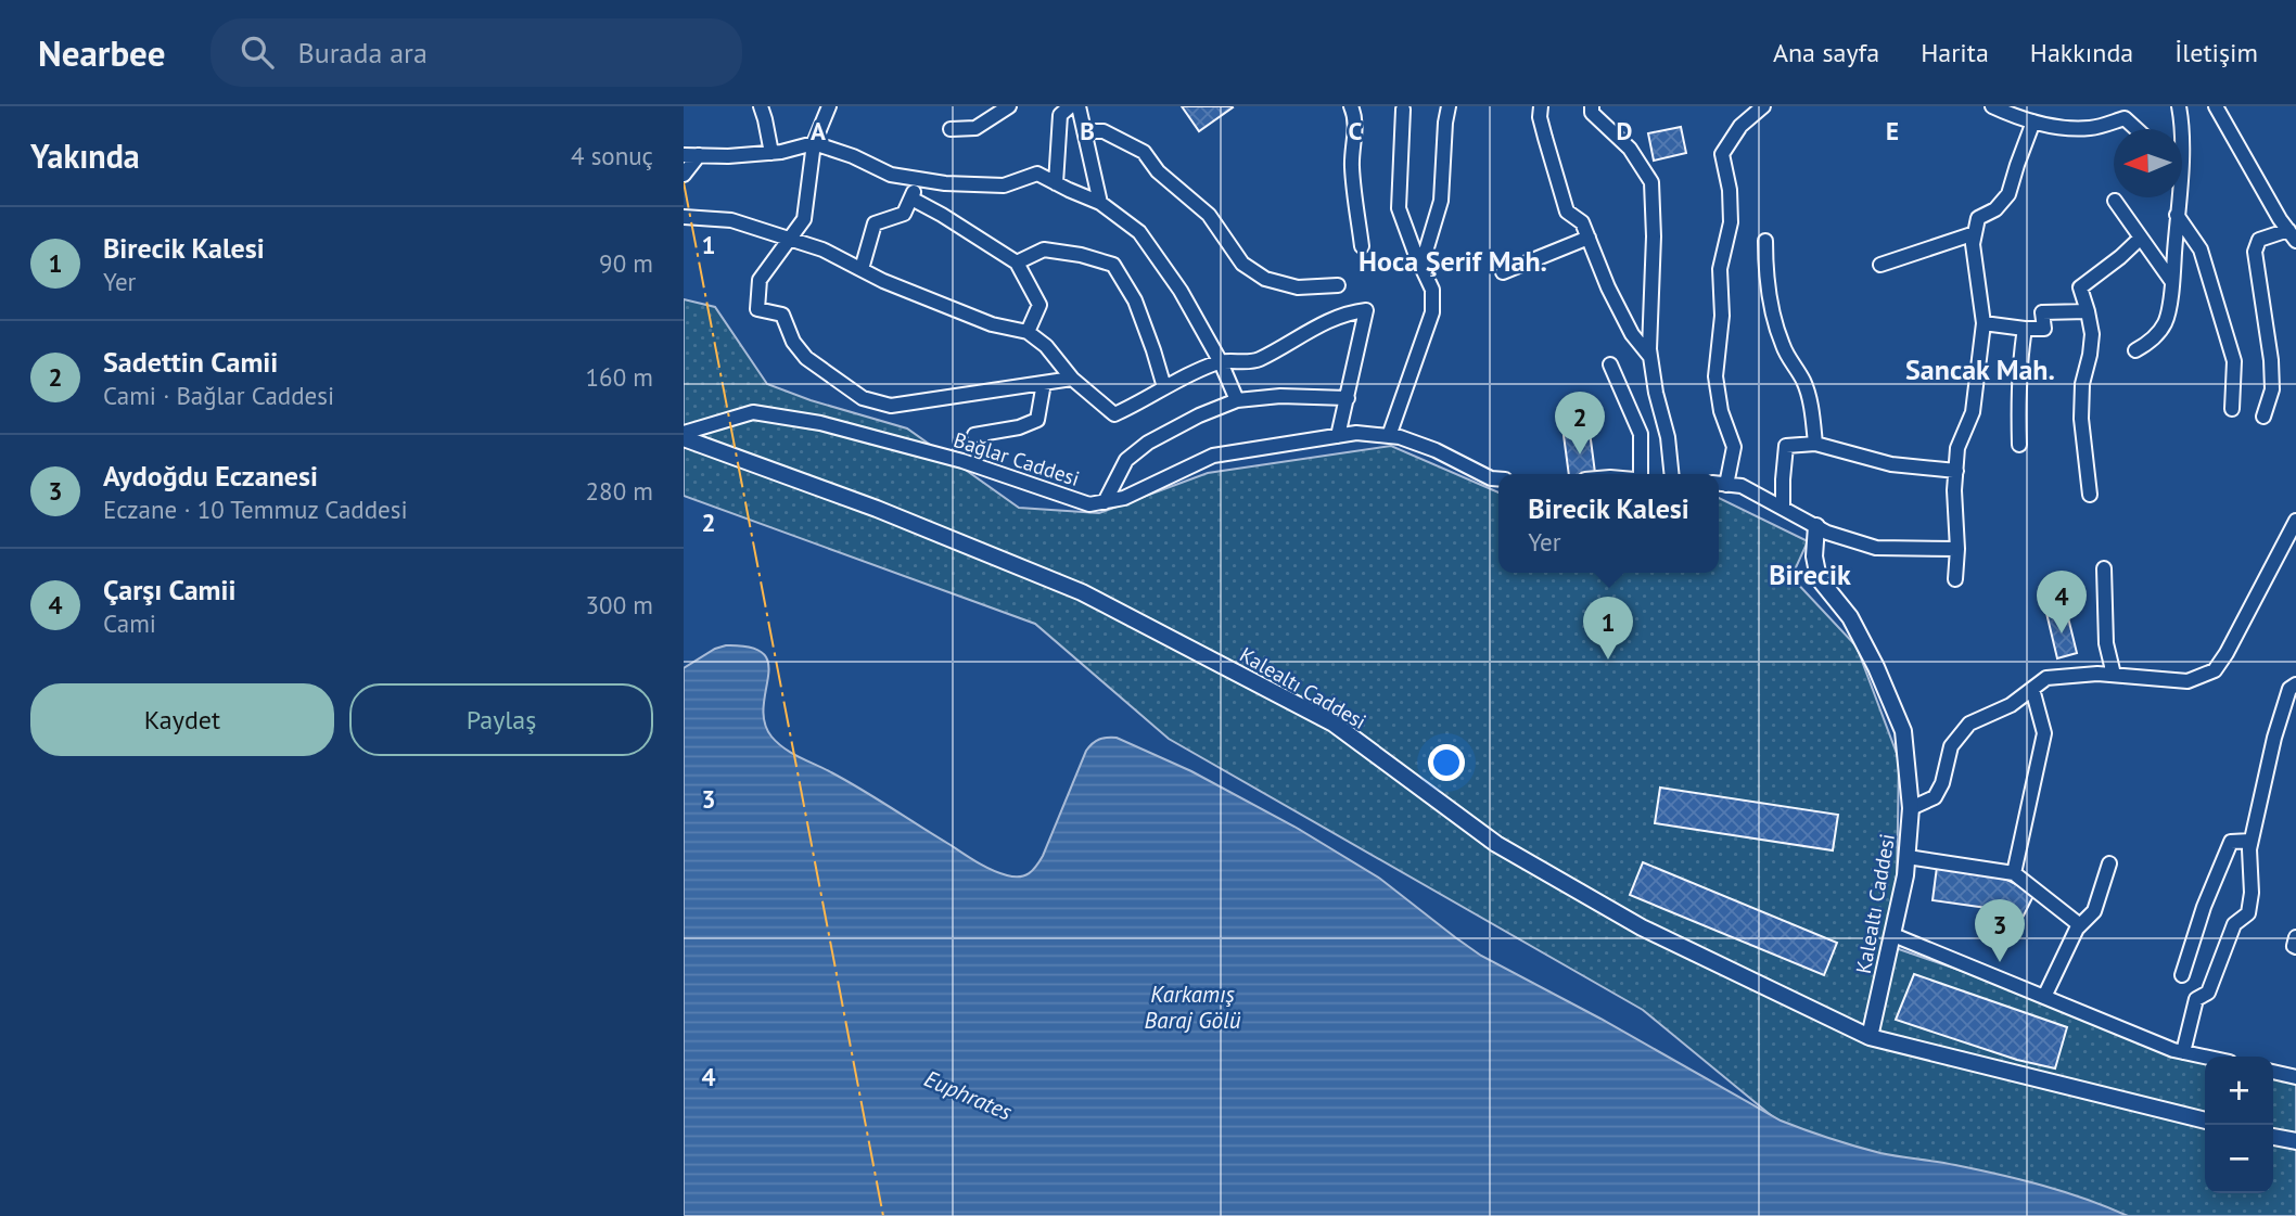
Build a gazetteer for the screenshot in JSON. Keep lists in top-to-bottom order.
{
  "streets": {
    "street": ["Bağlar Caddesi", "Kalealtı Caddesi"]
  },
  "crossings": [
    ["Bağlar Caddesi", "Kalealtı Caddesi"]
  ],
  "districts": ["Hoca Şerif Mah.", "Sancak Mah.", "Birecik"],
  "water": ["Karkamış Baraj Gölü", "Euphrates"],
  "north": "left",
  "page": {
    "header": "Nearbee",
    "search": "Burada ara",
    "nav": [
      "Ana sayfa",
      "Harita",
      "Hakkında",
      "İletişim"
    ],
    "heading": ["Yakında", "4 sonuç"],
    "list": [
      {
        "mark": "1",
        "name": "Birecik Kalesi",
        "note": "Yer",
        "value": "90 m"
      },
      {
        "mark": "2",
        "name": "Sadettin Camii",
        "note": "Cami · Bağlar Caddesi",
        "value": "160 m"
      },
      {
        "mark": "3",
        "name": "Aydoğdu Eczanesi",
        "note": "Eczane · 10 Temmuz Caddesi",
        "value": "280 m"
      },
      {
        "mark": "4",
        "name": "Çarşı Camii",
        "note": "Cami",
        "value": "300 m"
      }
    ],
    "pins": [
      "2",
      "4",
      "1",
      "3"
    ],
    "popup": ["Birecik Kalesi", "Yer"],
    "buttons": ["Kaydet", "Paylaş"],
    "map_buttons": ["+", "−"]
  },
  "grid": {
    "columns": [
      "A",
      "B",
      "C",
      "D",
      "E"
    ],
    "rows": [
      "1",
      "2",
      "3",
      "4"
    ]
  }
}
